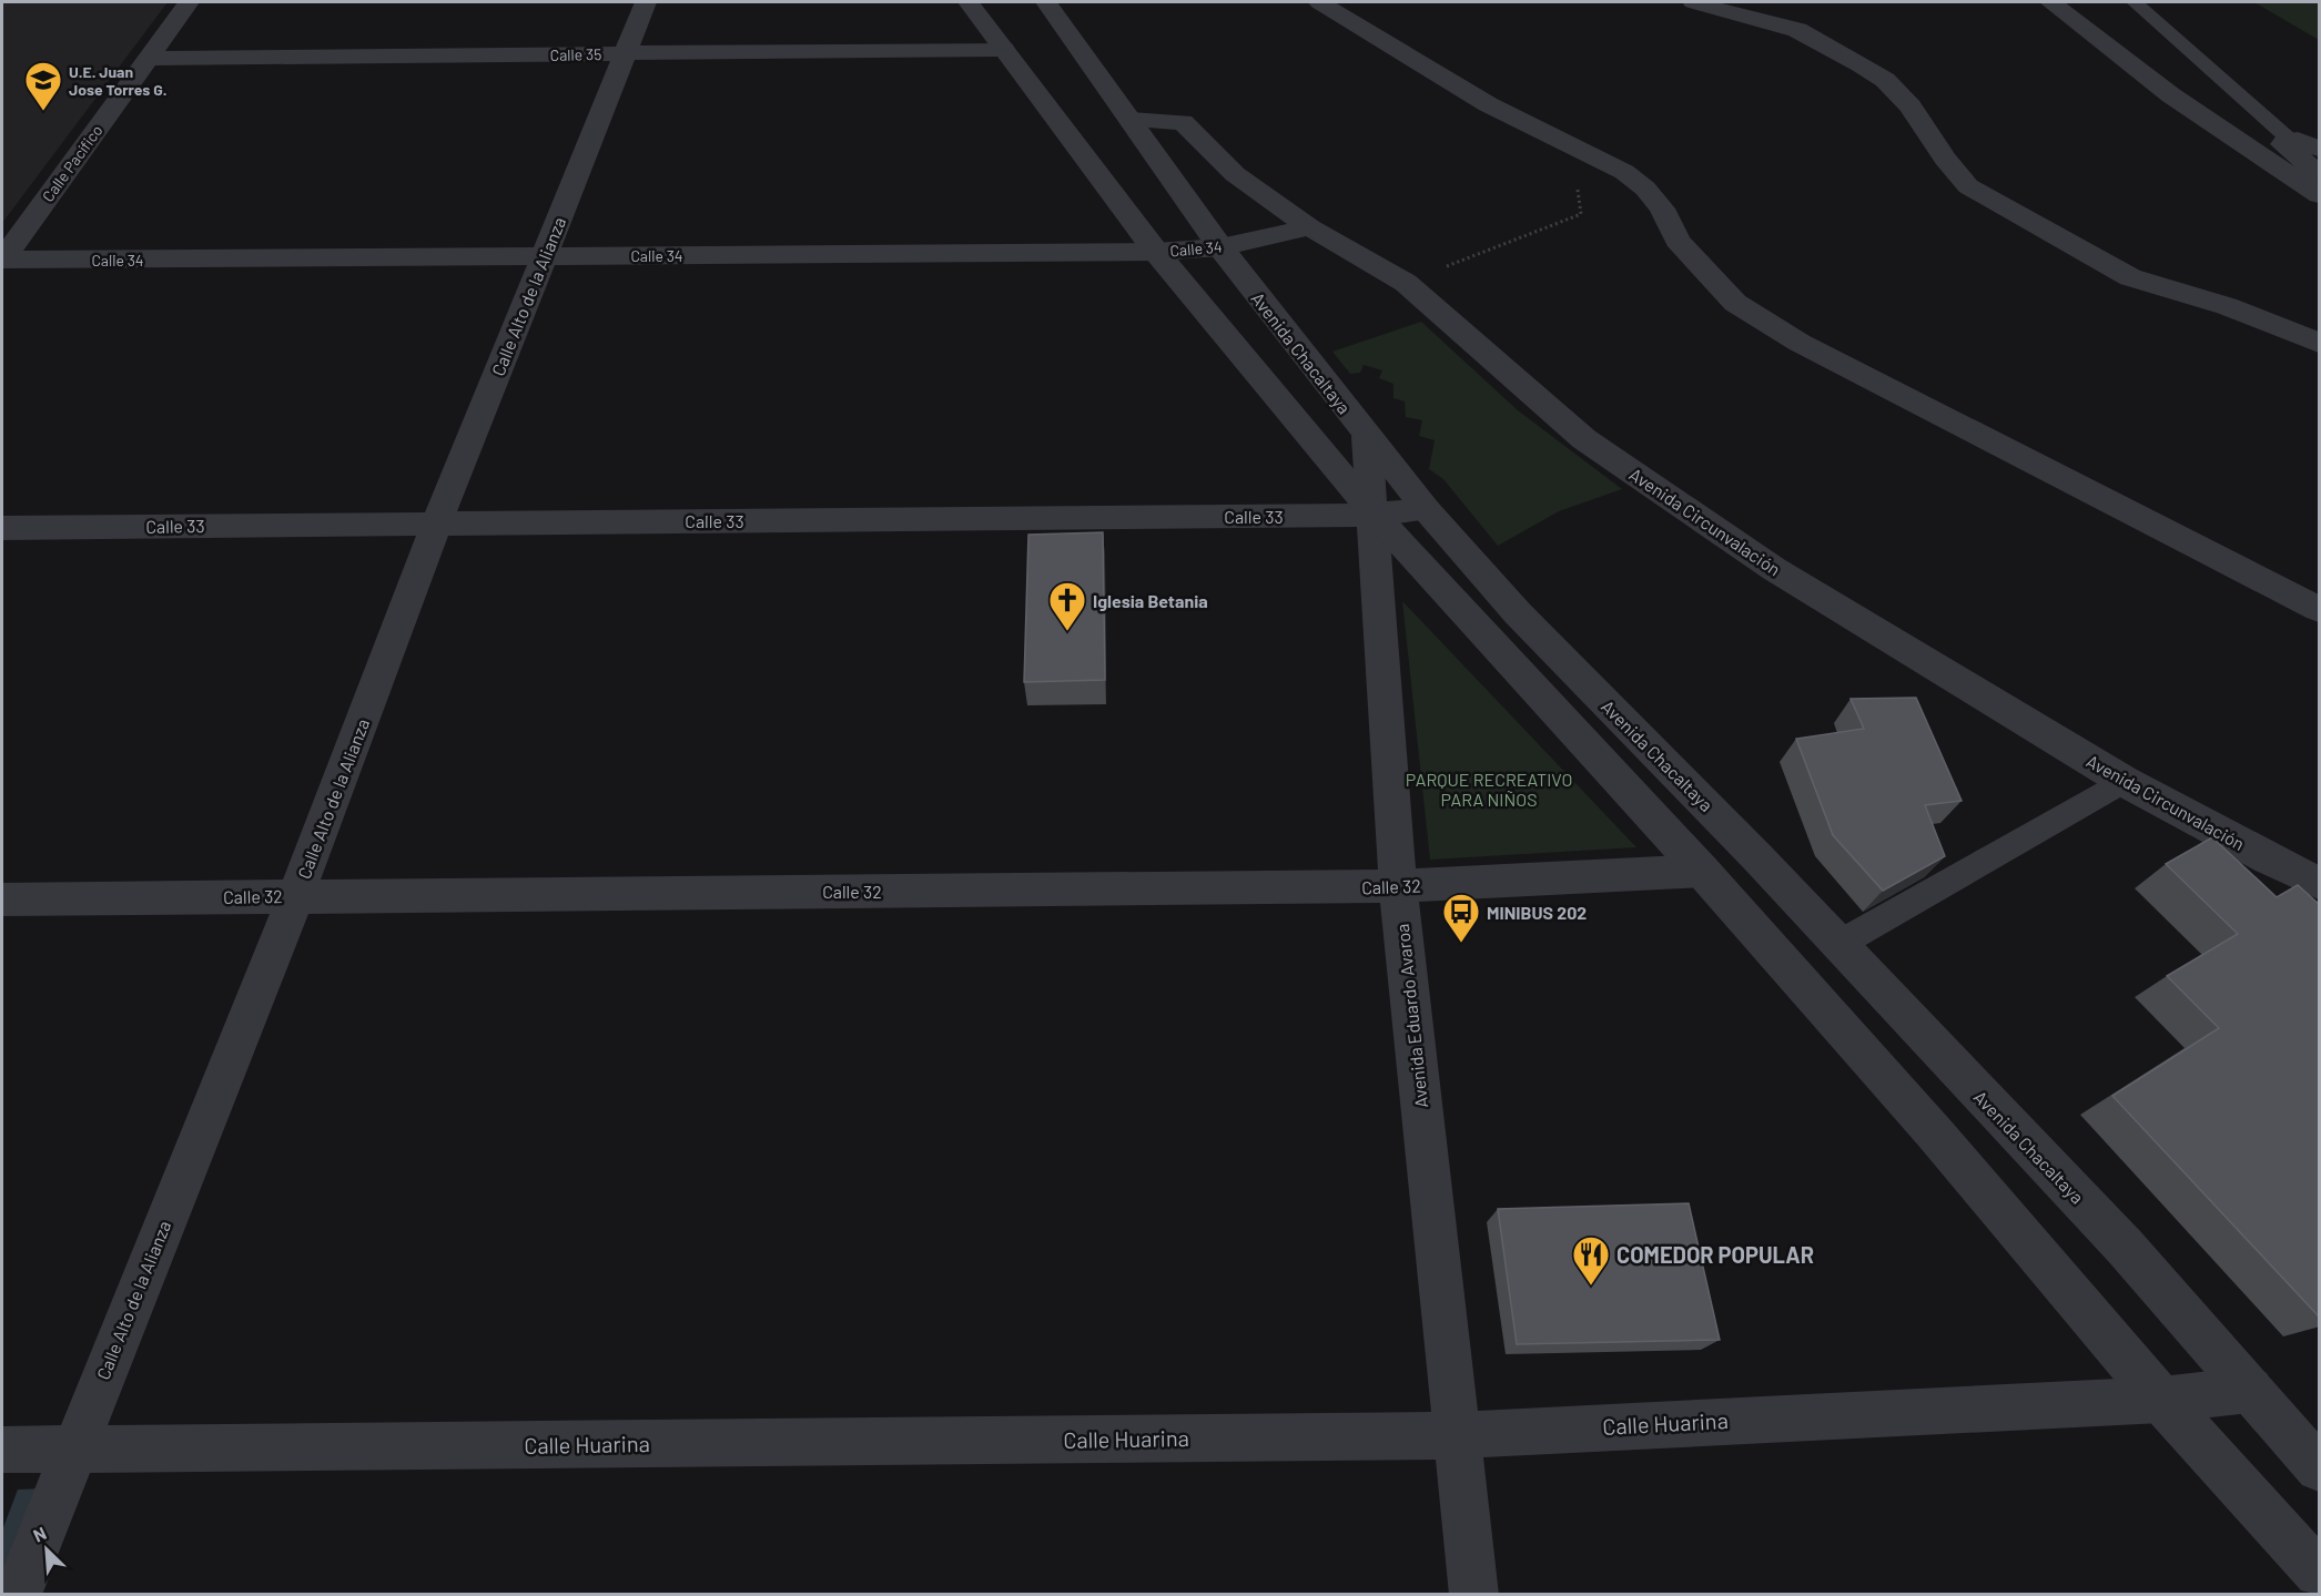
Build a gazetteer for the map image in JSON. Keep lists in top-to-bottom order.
{
  "streets": {
    "street": [
      "Calle 35",
      "Calle Pacífico",
      "Calle 34",
      "Calle Alto de la Alianza",
      "Avenida Chacaltaya",
      "Calle 33",
      "Avenida Circunvalación",
      "Calle 32",
      "Avenida Eduardo Avaroa",
      "Calle Huarina"
    ]
  },
  "crossings": [
    ["Calle 35", "Calle Pacífico"],
    ["Calle 35", "Calle Alto de la Alianza"],
    ["Calle Pacífico", "Calle 34"],
    ["Calle 34", "Calle Alto de la Alianza"],
    ["Calle 34", "Avenida Chacaltaya"],
    ["Calle 34", "Avenida Circunvalación"],
    ["Calle Alto de la Alianza", "Calle 33"],
    ["Calle Alto de la Alianza", "Calle 32"],
    ["Calle Alto de la Alianza", "Calle Huarina"],
    ["Avenida Chacaltaya", "Calle 33"],
    ["Avenida Chacaltaya", "Avenida Circunvalación"],
    ["Avenida Chacaltaya", "Avenida Eduardo Avaroa"],
    ["Avenida Chacaltaya", "Calle Huarina"],
    ["Calle 33", "Avenida Eduardo Avaroa"],
    ["Calle 32", "Avenida Eduardo Avaroa"],
    ["Avenida Eduardo Avaroa", "Calle Huarina"]
  ],
  "parks": ["PARQUE RECREATIVO PARA NIÑOS"],
  "places": {
    "school or university": ["U.E. Juan Jose Torres G."],
    "church": ["Iglesia Betania"],
    "bus stop": ["MINIBUS 202"],
    "restaurant": ["COMEDOR POPULAR"]
  },
  "north": "top left"
}
